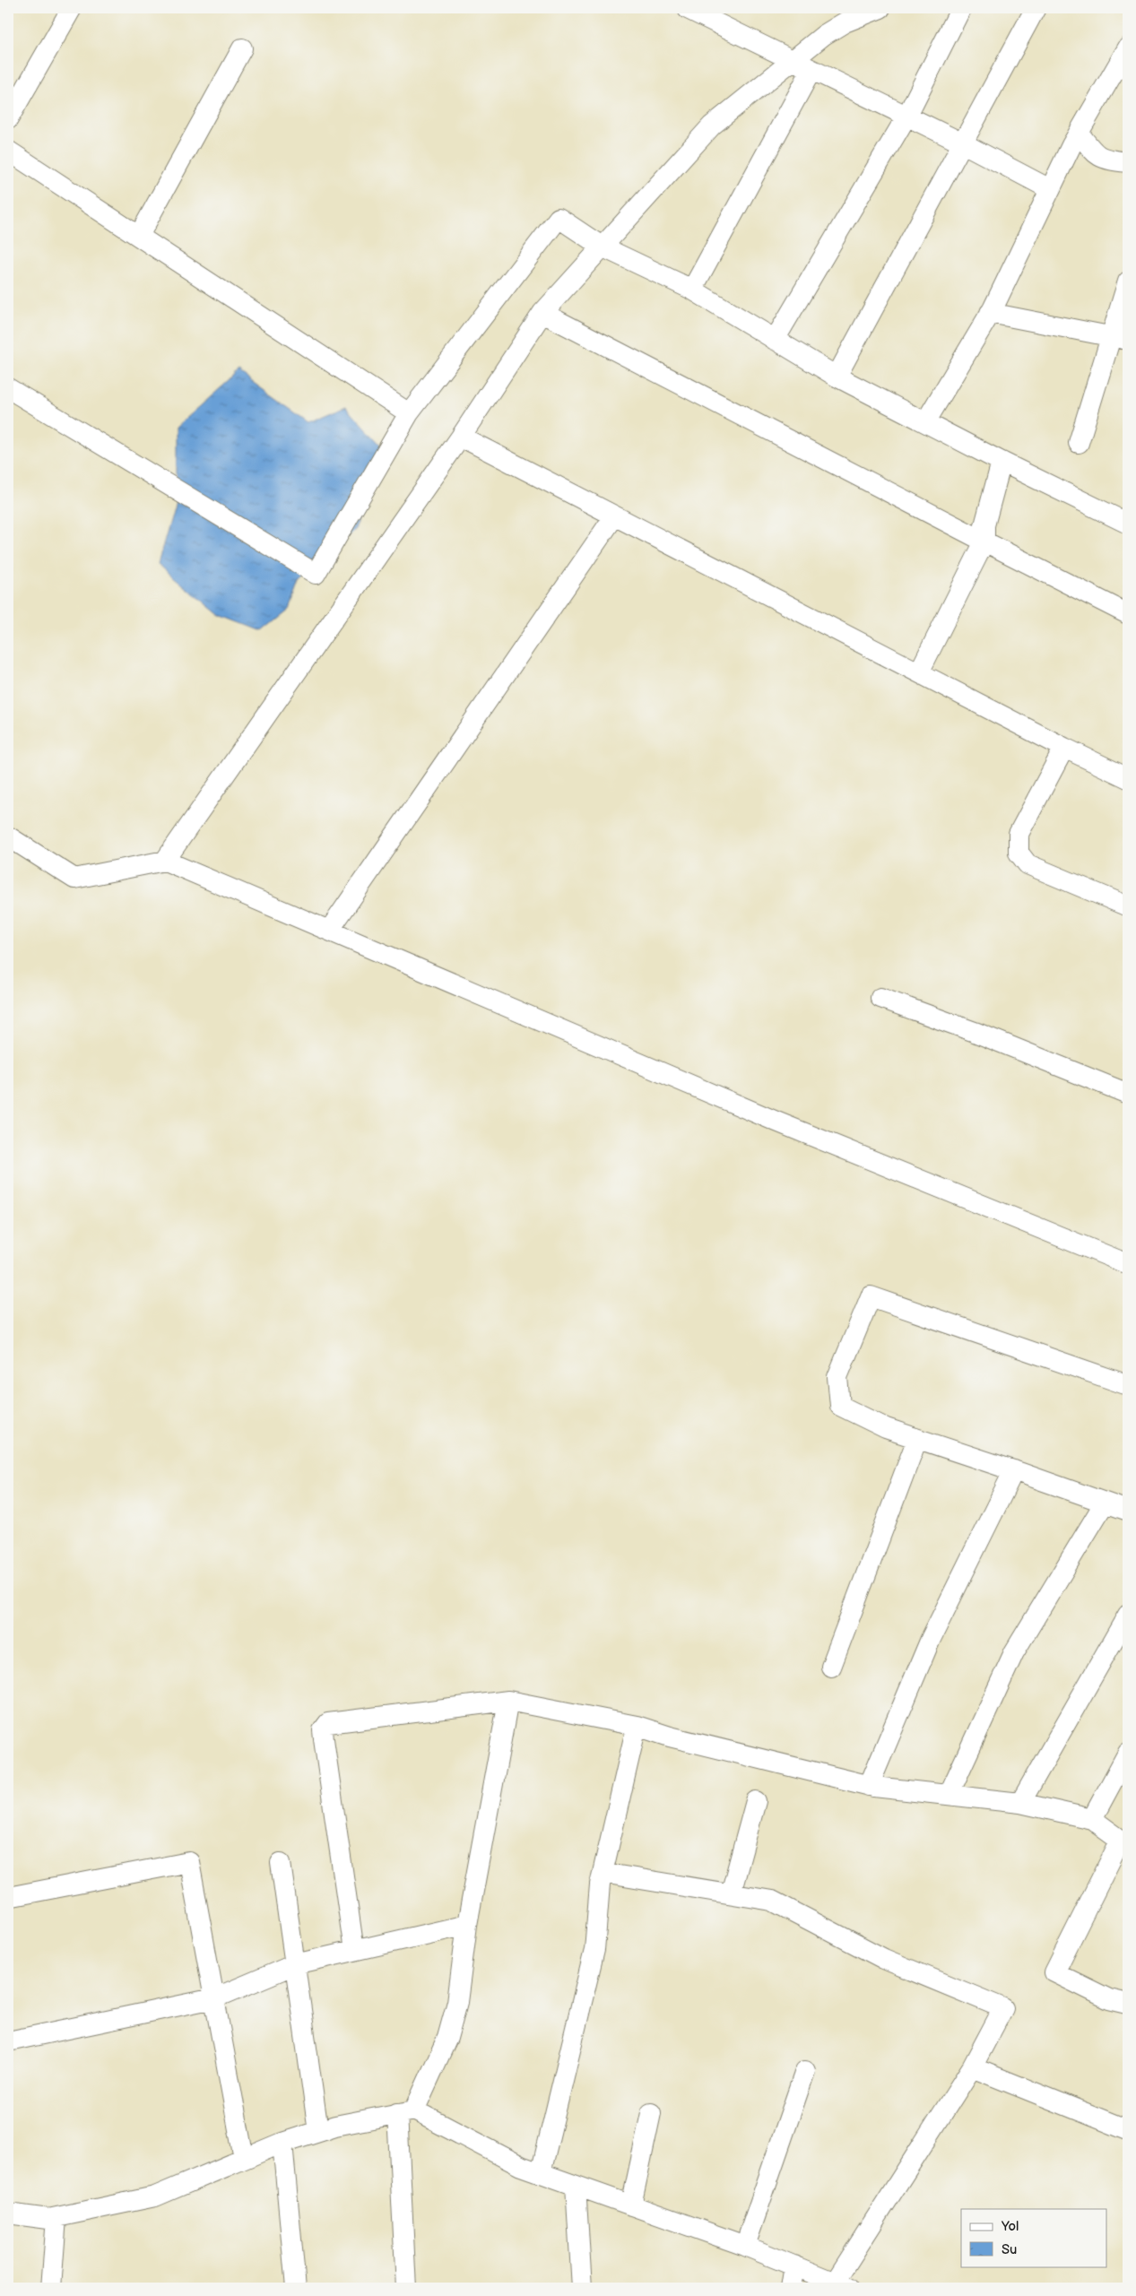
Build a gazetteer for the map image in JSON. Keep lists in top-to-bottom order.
{
  "legend": ["Yol", "Su"]
}
